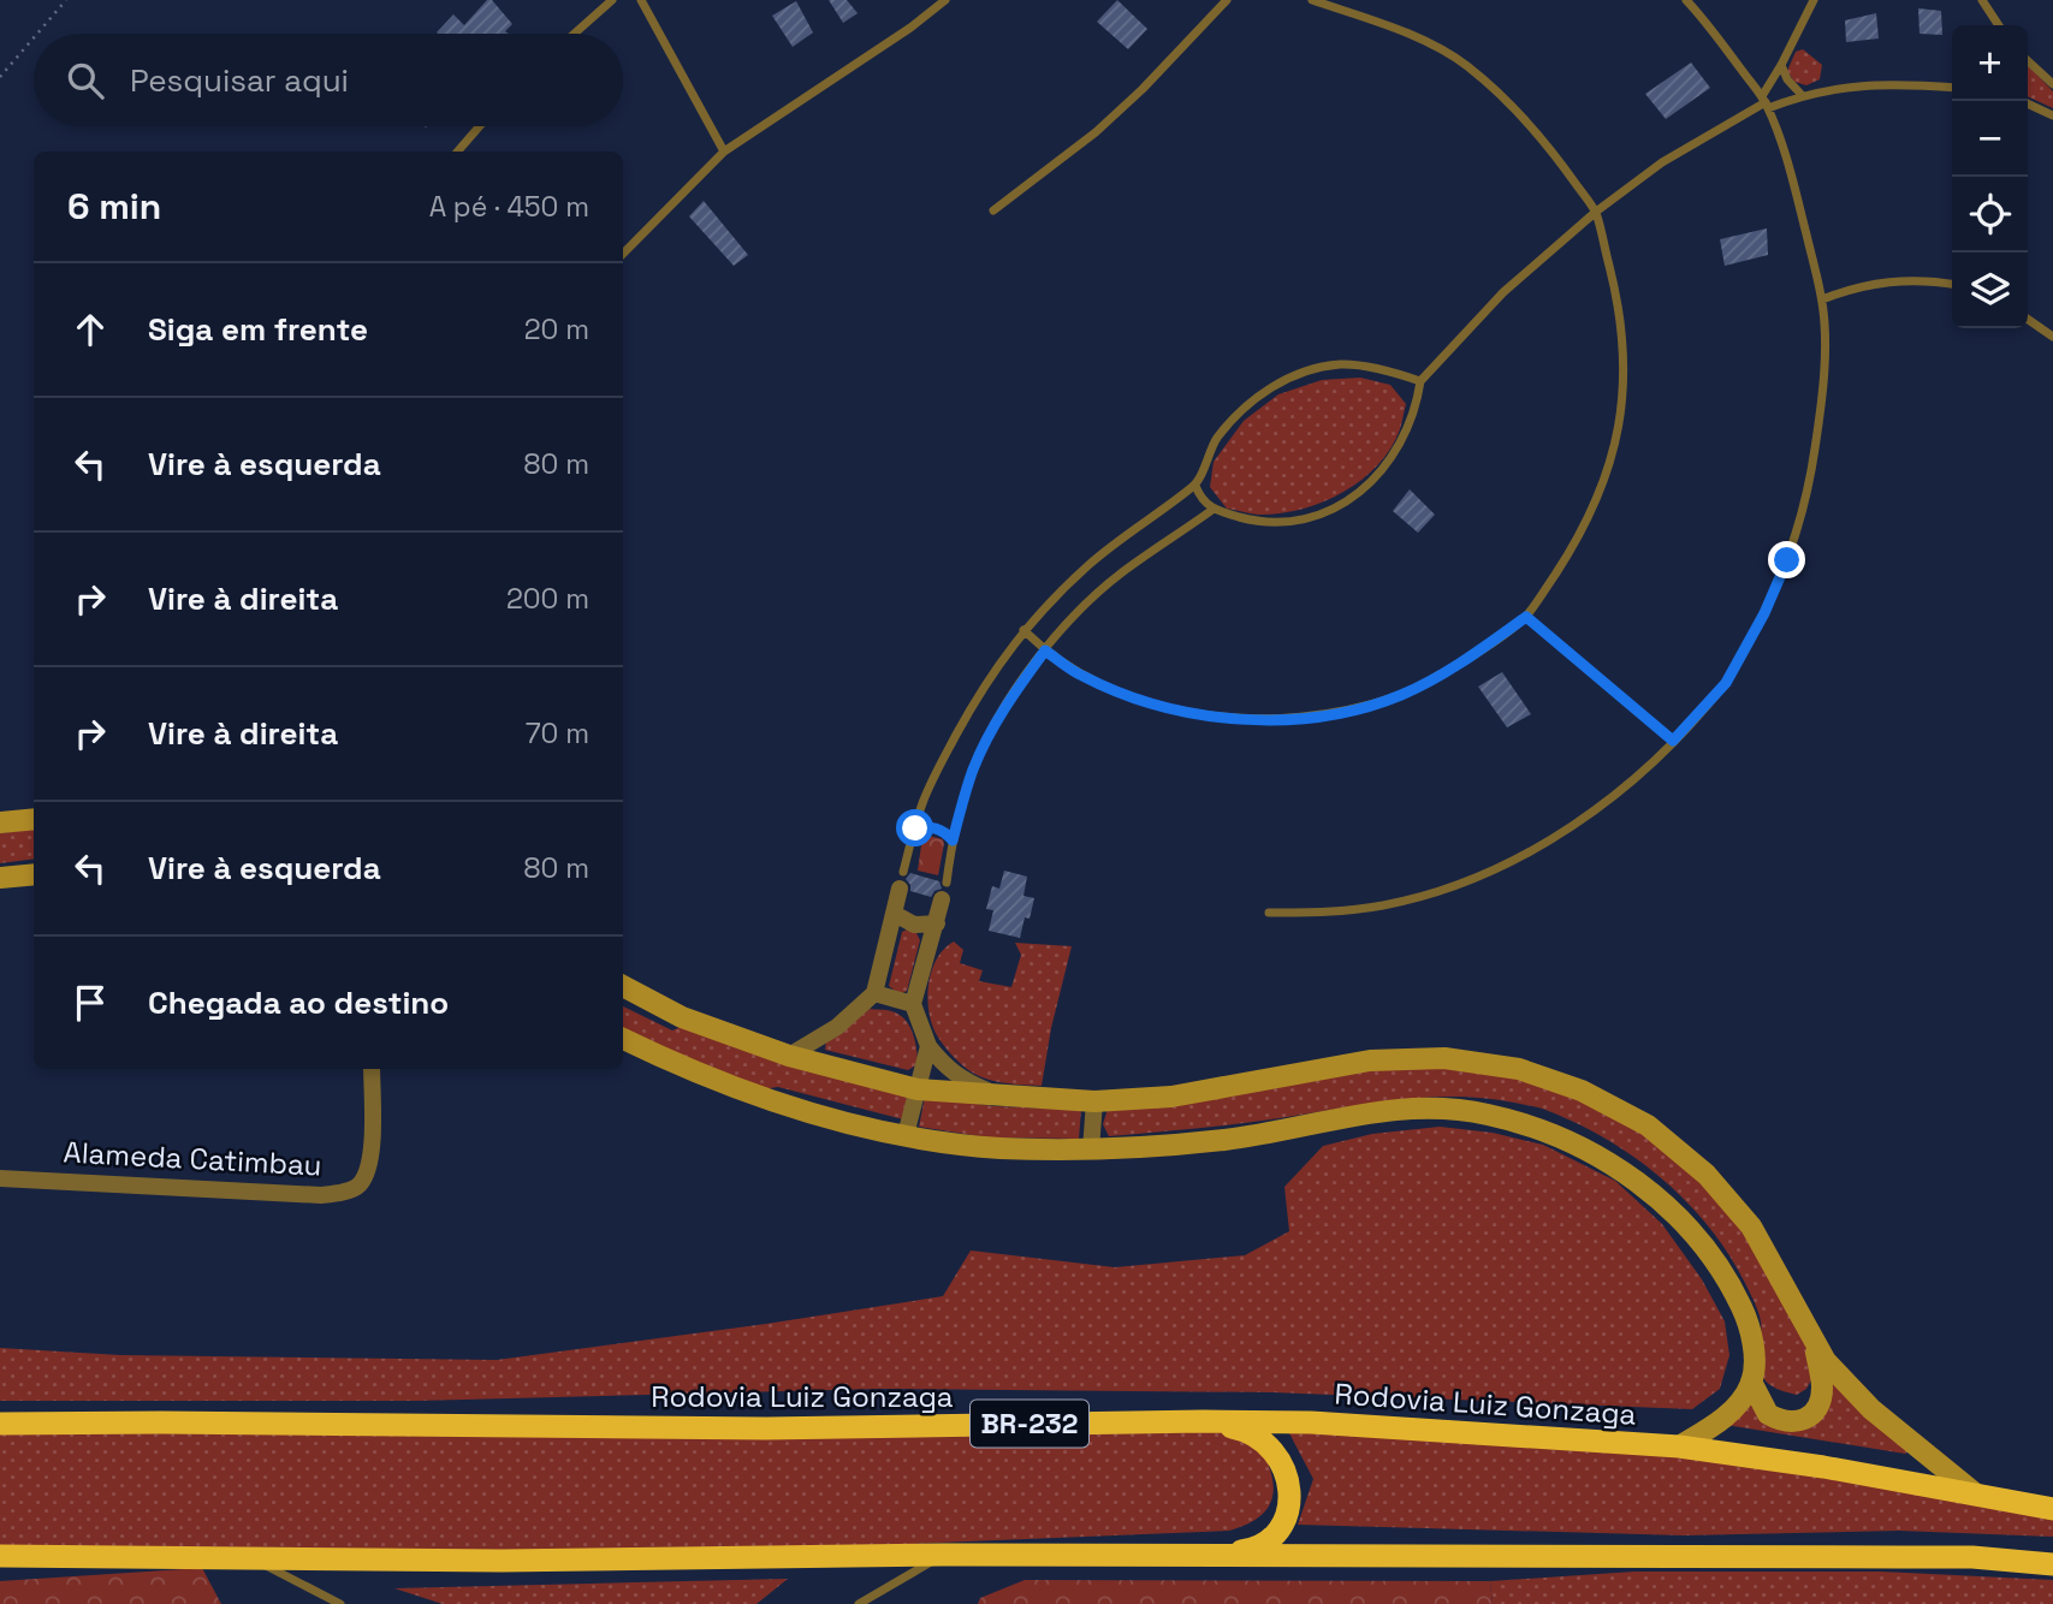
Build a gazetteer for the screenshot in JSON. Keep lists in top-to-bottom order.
{
  "streets": {
    "highway": ["Rodovia Luiz Gonzaga", "BR-232"],
    "street": ["Alameda Catimbau"]
  },
  "page": {
    "map_buttons": ["+", "−"],
    "search": "Pesquisar aqui",
    "heading": ["6 min", "A pé · 450 m"],
    "list": [
      ["Siga em frente", "20 m"],
      ["Vire à esquerda", "80 m"],
      ["Vire à direita", "200 m"],
      ["Vire à direita", "70 m"],
      ["Vire à esquerda", "80 m"],
      "Chegada ao destino"
    ]
  }
}
